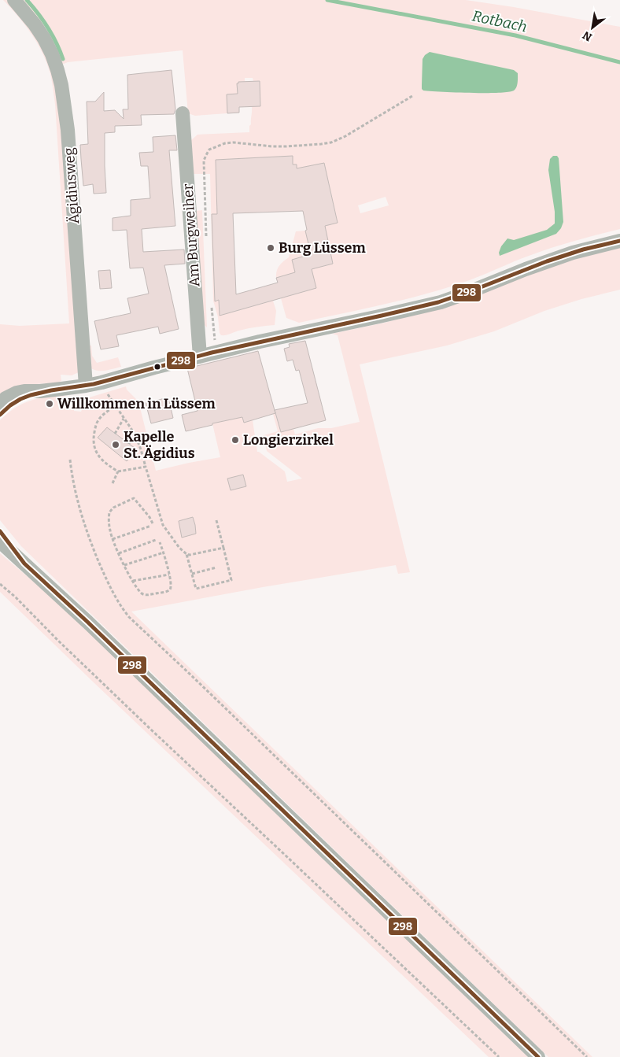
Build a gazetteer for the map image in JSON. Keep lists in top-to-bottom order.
{
  "streets": {
    "street": ["Ägidiusweg", "Am Burgweiher"]
  },
  "water": ["Rotbach"],
  "places": [
    "Burg Lüssem",
    "Willkommen in Lüssem",
    "Longierzirkel",
    "Kapelle St. Ägidius"
  ],
  "lines": ["transit line 298"],
  "north": "bottom left"
}
